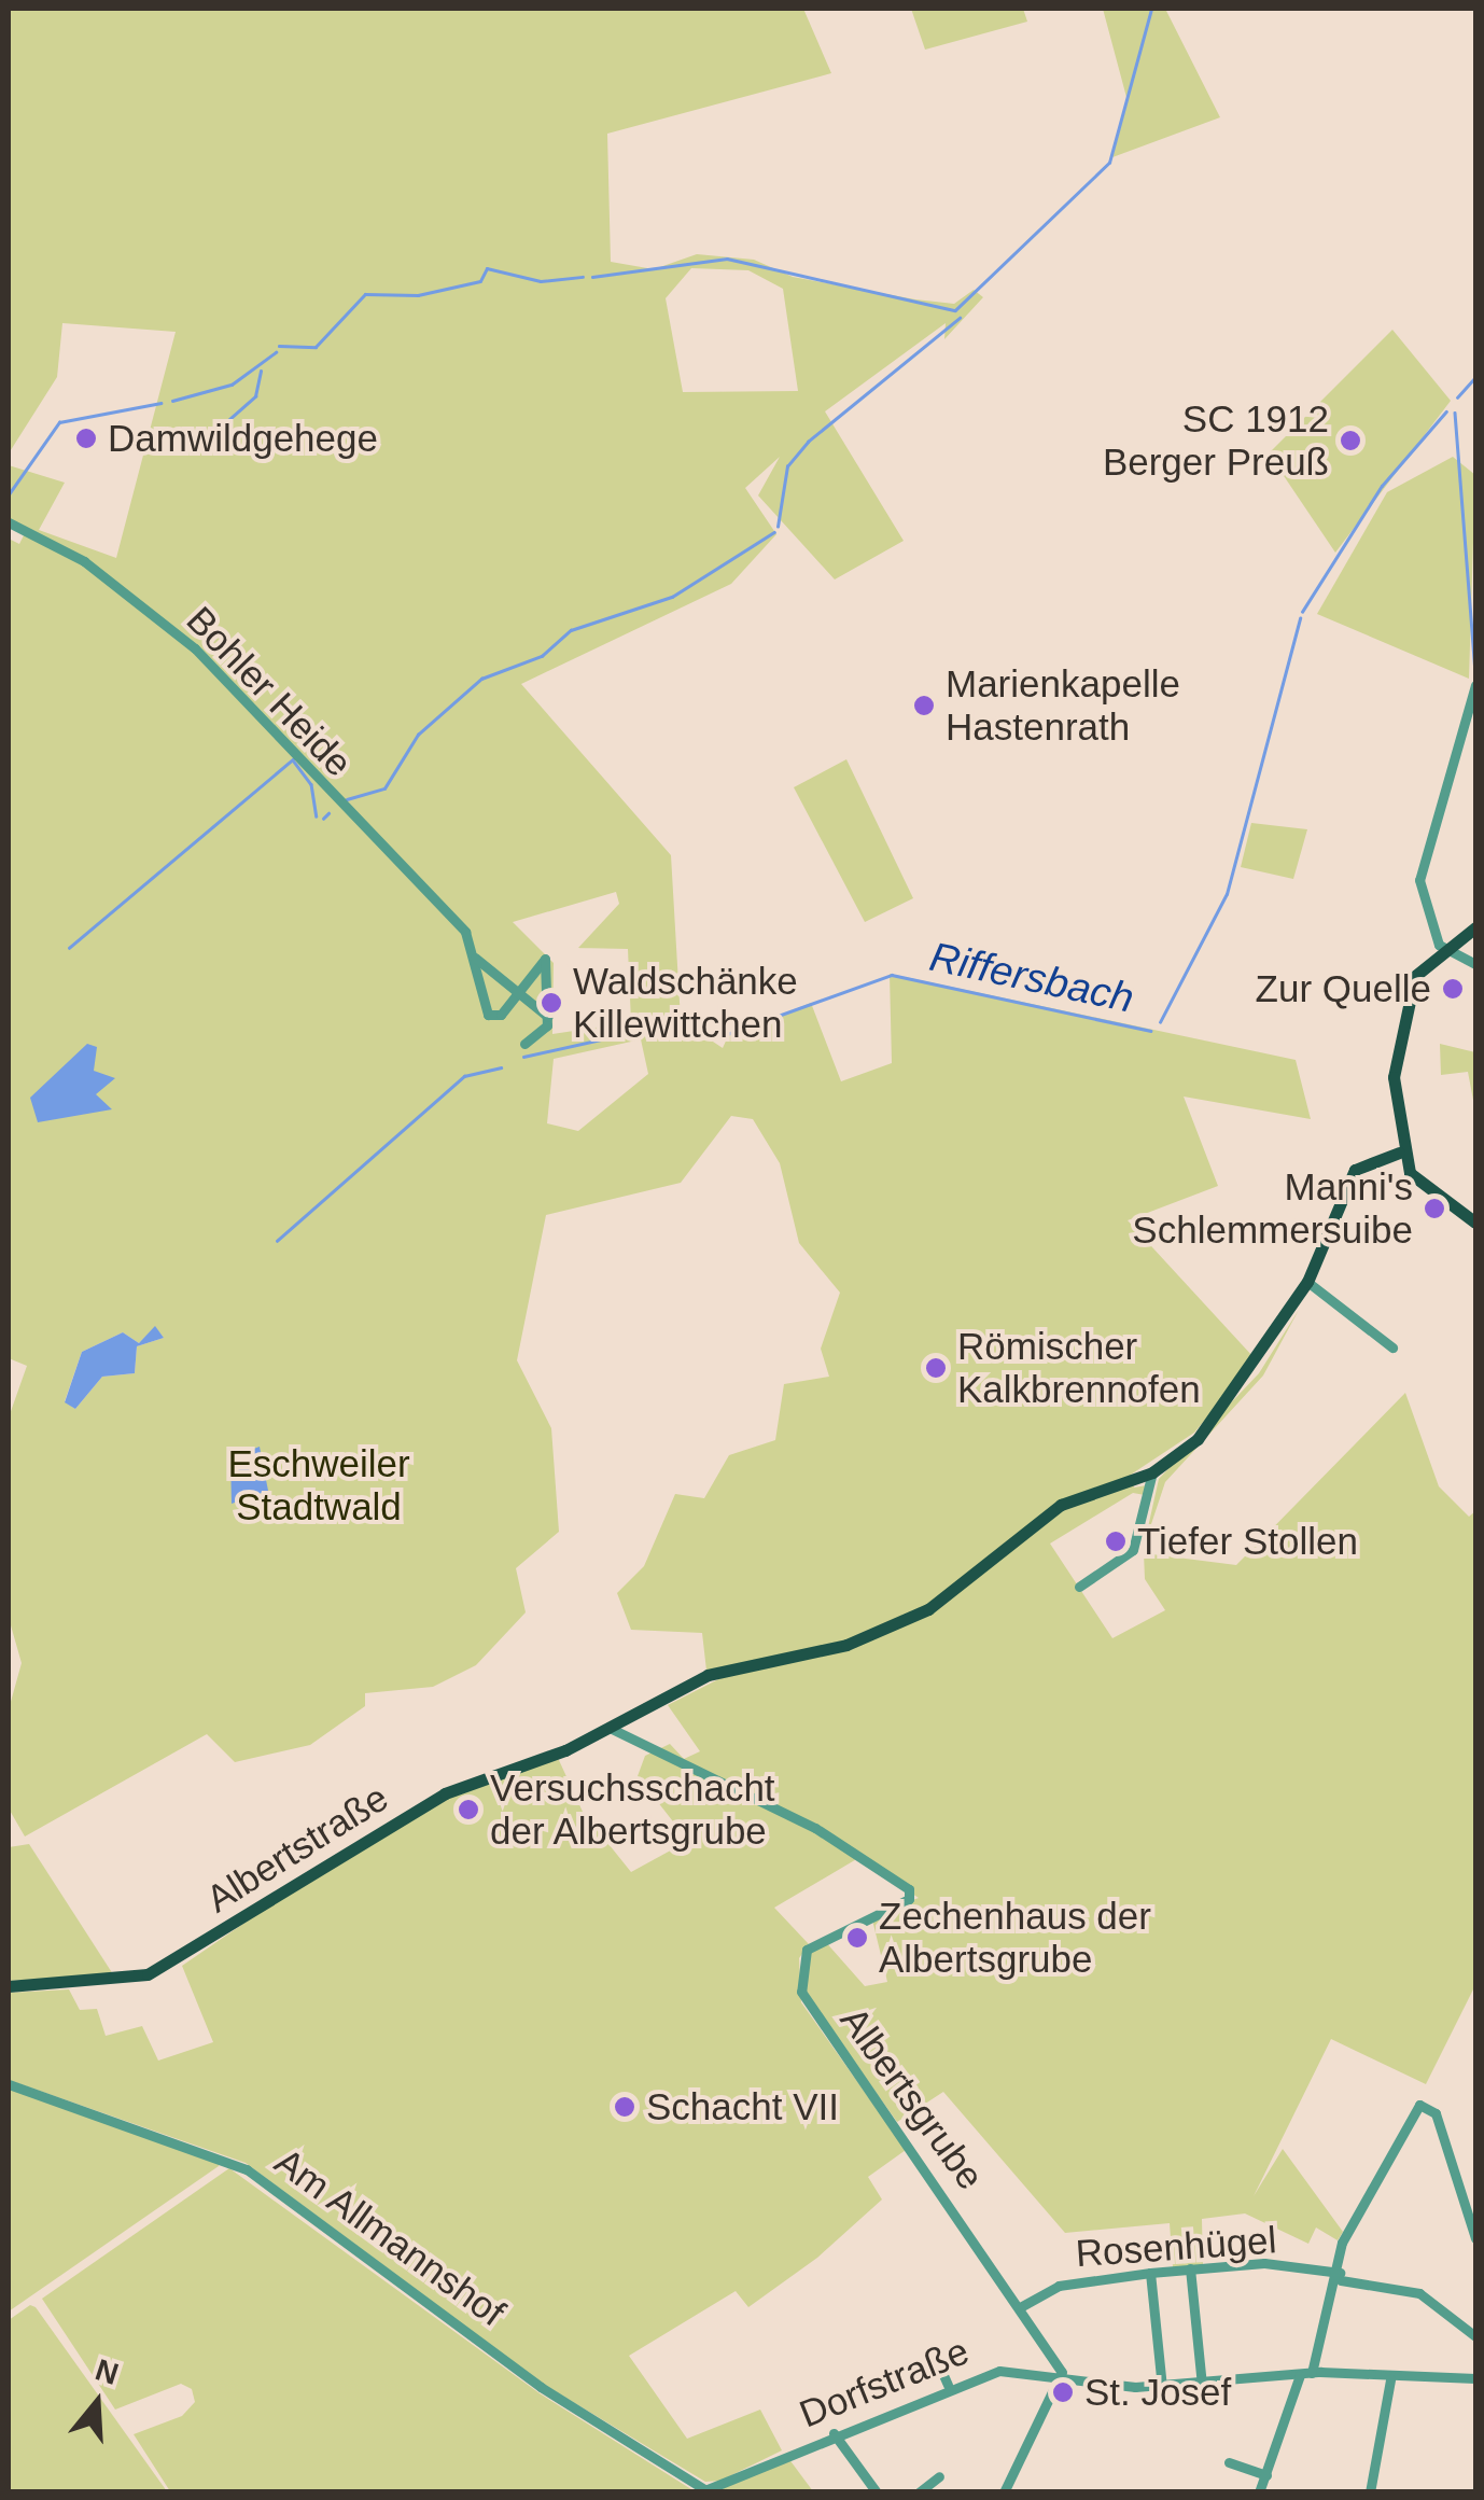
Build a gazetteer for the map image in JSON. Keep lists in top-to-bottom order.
{
  "streets": {
    "main road": ["Albertstraße"],
    "street": [
      "Bohler Heide",
      "Albertsgrube",
      "Am Allmannshof",
      "Rosenhügel",
      "Dorfstraße"
    ]
  },
  "crossings": [
    ["Albertstraße", "Albertsgrube"],
    ["Albertsgrube", "Rosenhügel"],
    ["Albertsgrube", "Dorfstraße"],
    ["Am Allmannshof", "Dorfstraße"]
  ],
  "water": ["Riffersbach"],
  "parks": ["Eschweiler Stadtwald"],
  "places": [
    "Damwildgehege",
    "SC 1912 Berger Preuß",
    "Marienkapelle Hastenrath",
    "Zur Quelle",
    "Waldschänke Killewittchen",
    "Manni's Schlemmersuibe",
    "Römischer Kalkbrennofen",
    "Tiefer Stollen",
    "Versuchsschacht der Albertsgrube",
    "Zechenhaus der Albertsgrube",
    "Schacht VII",
    "St. Josef"
  ],
  "north": "top"
}
